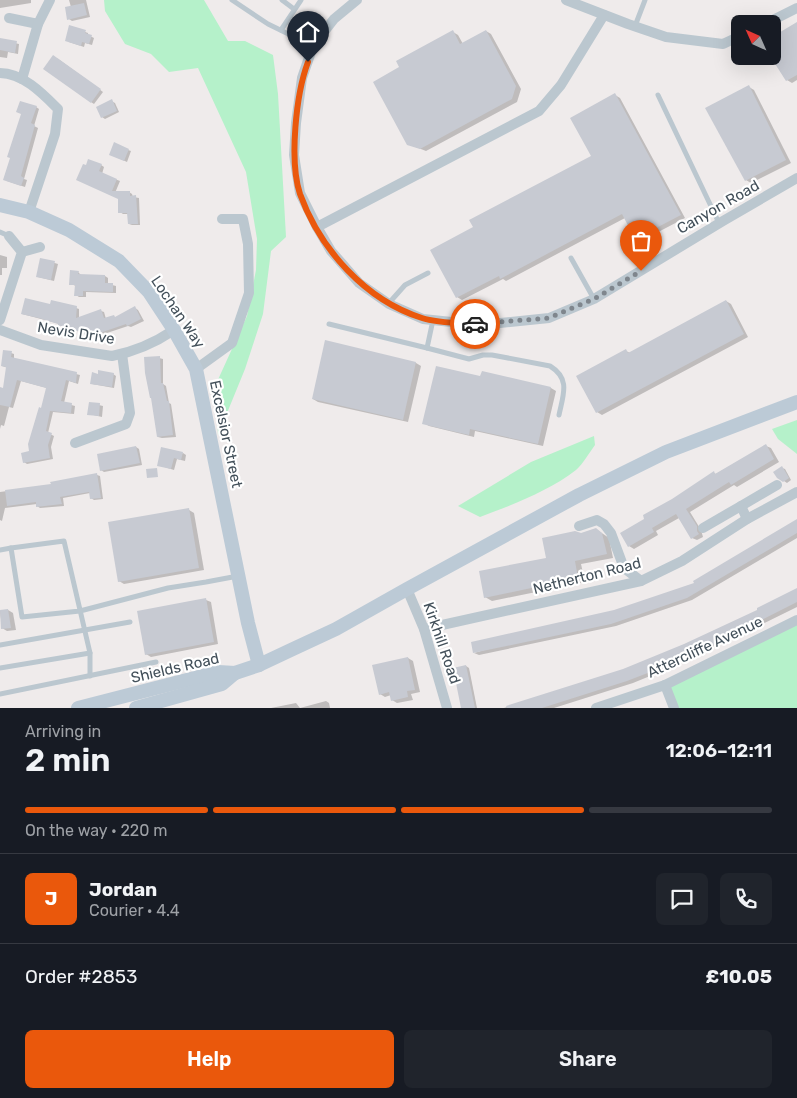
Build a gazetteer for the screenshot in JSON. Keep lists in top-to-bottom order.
{
  "streets": {
    "main road": ["Lochan Way", "Excelsior Street", "Shields Road"],
    "street": [
      "Canyon Road",
      "Nevis Drive",
      "Netherton Road",
      "Kirkhill Road",
      "Attercliffe Avenue"
    ]
  },
  "crossings": [
    ["Lochan Way", "Nevis Drive"],
    ["Lochan Way", "Excelsior Street"],
    ["Netherton Road", "Kirkhill Road"]
  ],
  "north": "top left",
  "page": {
    "heading": ["2 min", "Arriving in", "12:06–12:11"],
    "panel": [
      "Jordan",
      "Courier · 4.4",
      "Order #2853",
      "£10.05"
    ],
    "bar": "On the way · 220 m",
    "round": "J",
    "buttons": ["Help", "Share"]
  }
}
